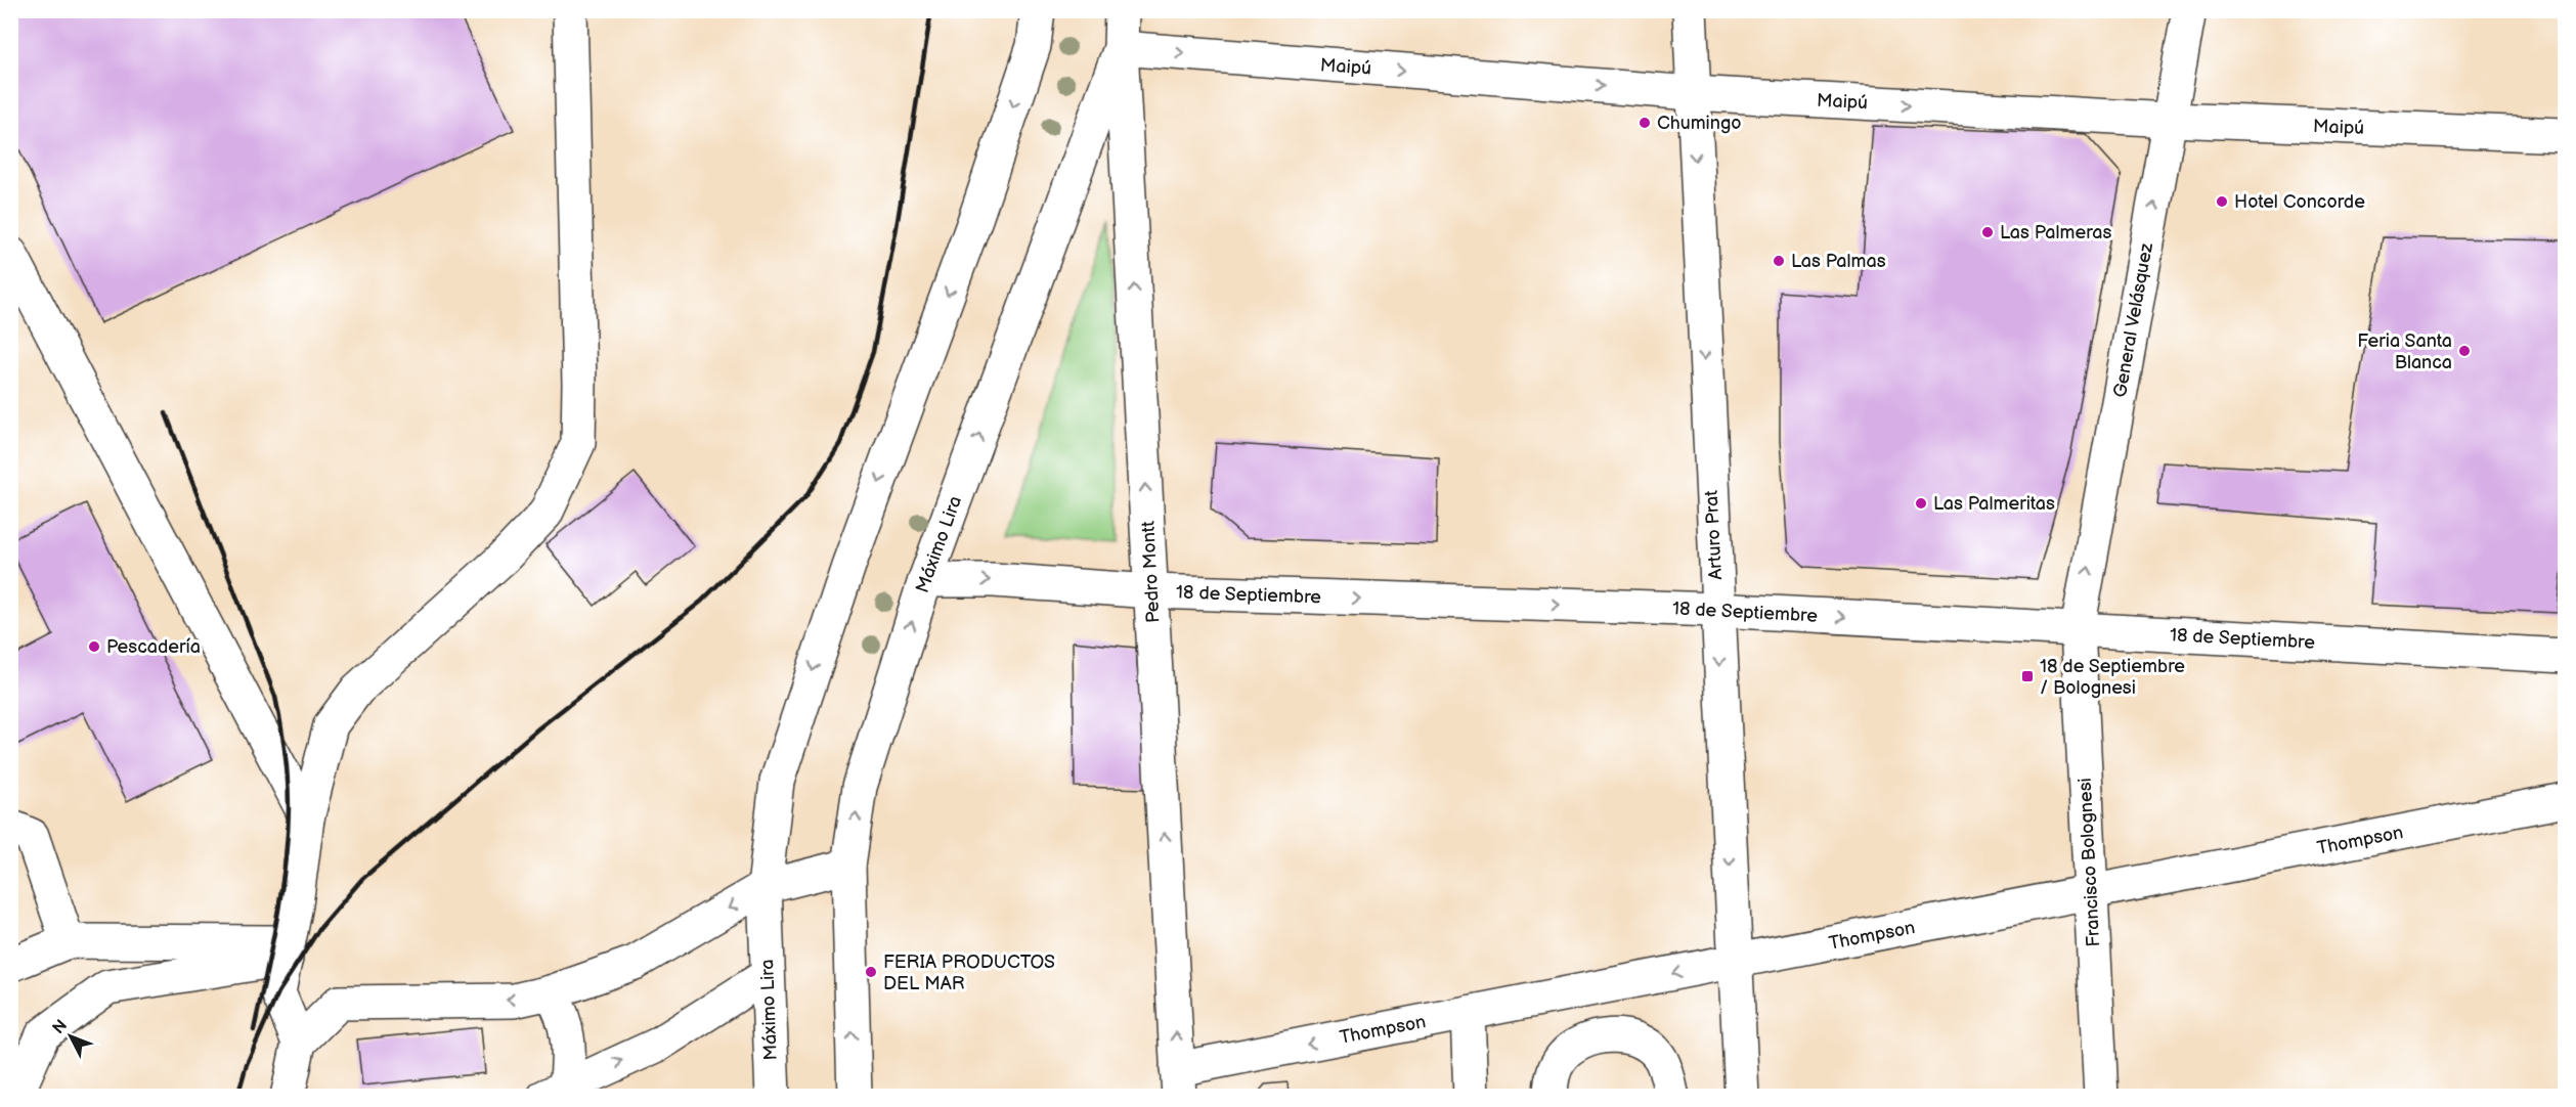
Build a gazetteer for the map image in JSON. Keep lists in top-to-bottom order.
{
  "streets": {
    "street": [
      "Maipú",
      "General Velásquez",
      "Arturo Prat",
      "Máximo Lira",
      "Pedro Montt",
      "18 de Septiembre",
      "Thompson",
      "Francisco Bolognesi"
    ]
  },
  "crossings": [
    ["Maipú", "General Velásquez"],
    ["Maipú", "Arturo Prat"],
    ["Maipú", "Máximo Lira"],
    ["Maipú", "Pedro Montt"],
    ["General Velásquez", "18 de Septiembre"],
    ["General Velásquez", "Francisco Bolognesi"],
    ["Arturo Prat", "18 de Septiembre"],
    ["Arturo Prat", "Thompson"],
    ["Máximo Lira", "Pedro Montt"],
    ["Máximo Lira", "18 de Septiembre"],
    ["Pedro Montt", "18 de Septiembre"],
    ["Pedro Montt", "Thompson"],
    ["18 de Septiembre", "Francisco Bolognesi"],
    ["Thompson", "Francisco Bolognesi"]
  ],
  "one_way": [
    "Maipú",
    "General Velásquez",
    "Arturo Prat",
    "Pedro Montt",
    "18 de Septiembre",
    "Thompson"
  ],
  "places": {
    "other": [
      "Chumingo",
      "Hotel Concorde",
      "Las Palmeras",
      "Las Palmas",
      "Feria Santa Blanca",
      "Las Palmeritas",
      "Pescadería",
      "FERIA PRODUCTOS DEL MAR"
    ],
    "transit": ["18 de Septiembre / Bolognesi"]
  },
  "north": "top left"
}
